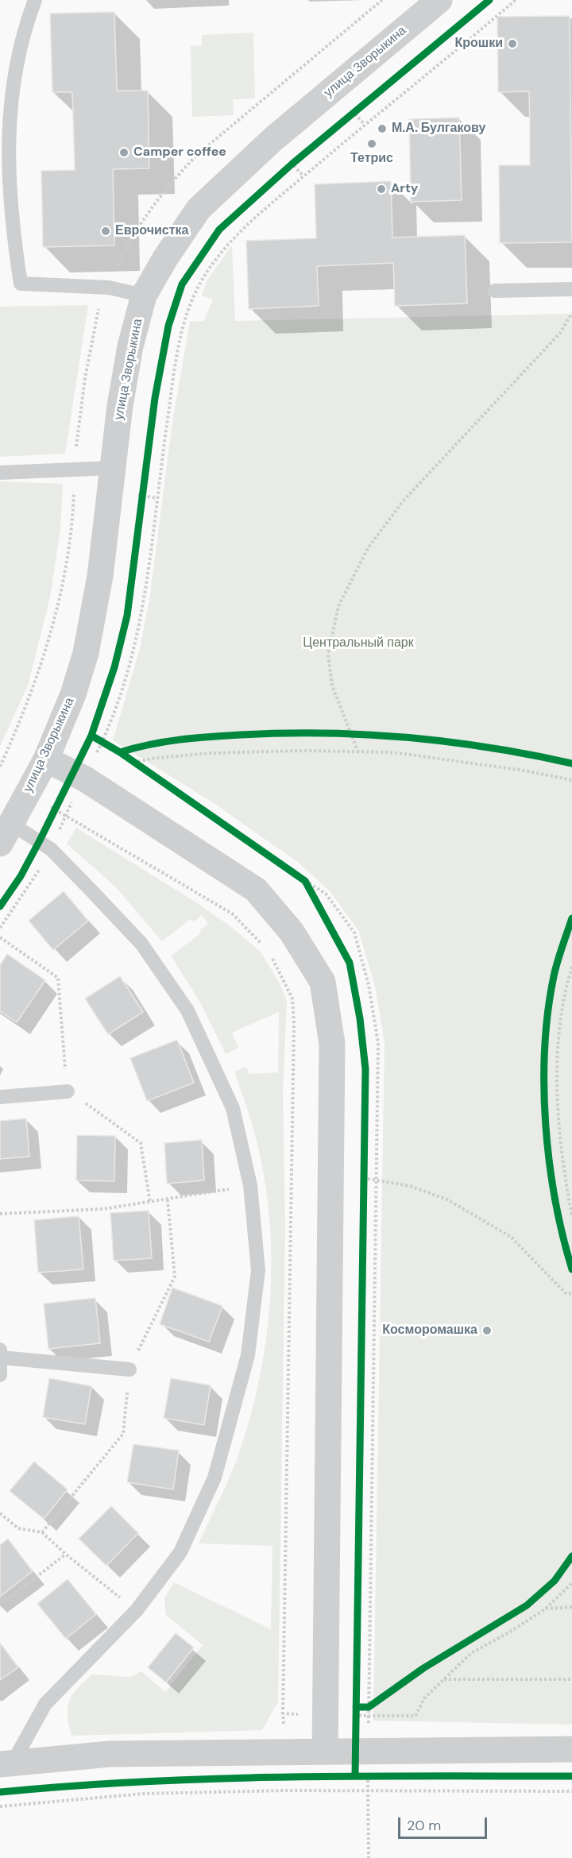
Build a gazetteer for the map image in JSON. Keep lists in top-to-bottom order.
{
  "streets": {
    "street": ["улица Зворыкина"]
  },
  "parks": ["Центральный парк"],
  "places": [
    "Крошки",
    "М.А. Булгакову",
    "Тетрис",
    "Camper coffee",
    "Arty",
    "Еврочистка",
    "Косморомашка"
  ],
  "scale_bar": "20 m"
}
